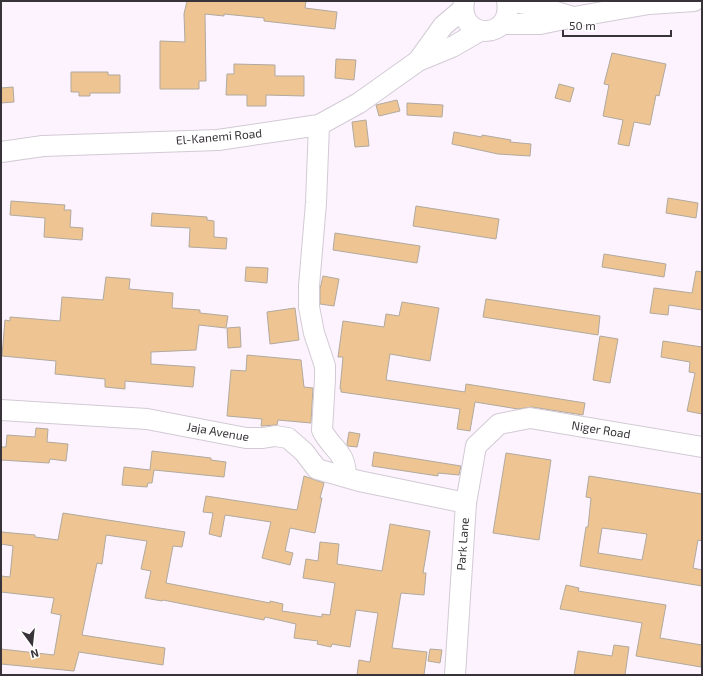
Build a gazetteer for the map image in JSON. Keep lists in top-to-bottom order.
{
  "streets": {
    "street": [
      "El-Kanemi Road",
      "Niger Road",
      "Jaja Avenue",
      "Park Lane"
    ]
  },
  "crossings": [
    ["Niger Road", "Park Lane"],
    ["Jaja Avenue", "Park Lane"]
  ],
  "scale_bar": "50 m",
  "north": "bottom"
}
